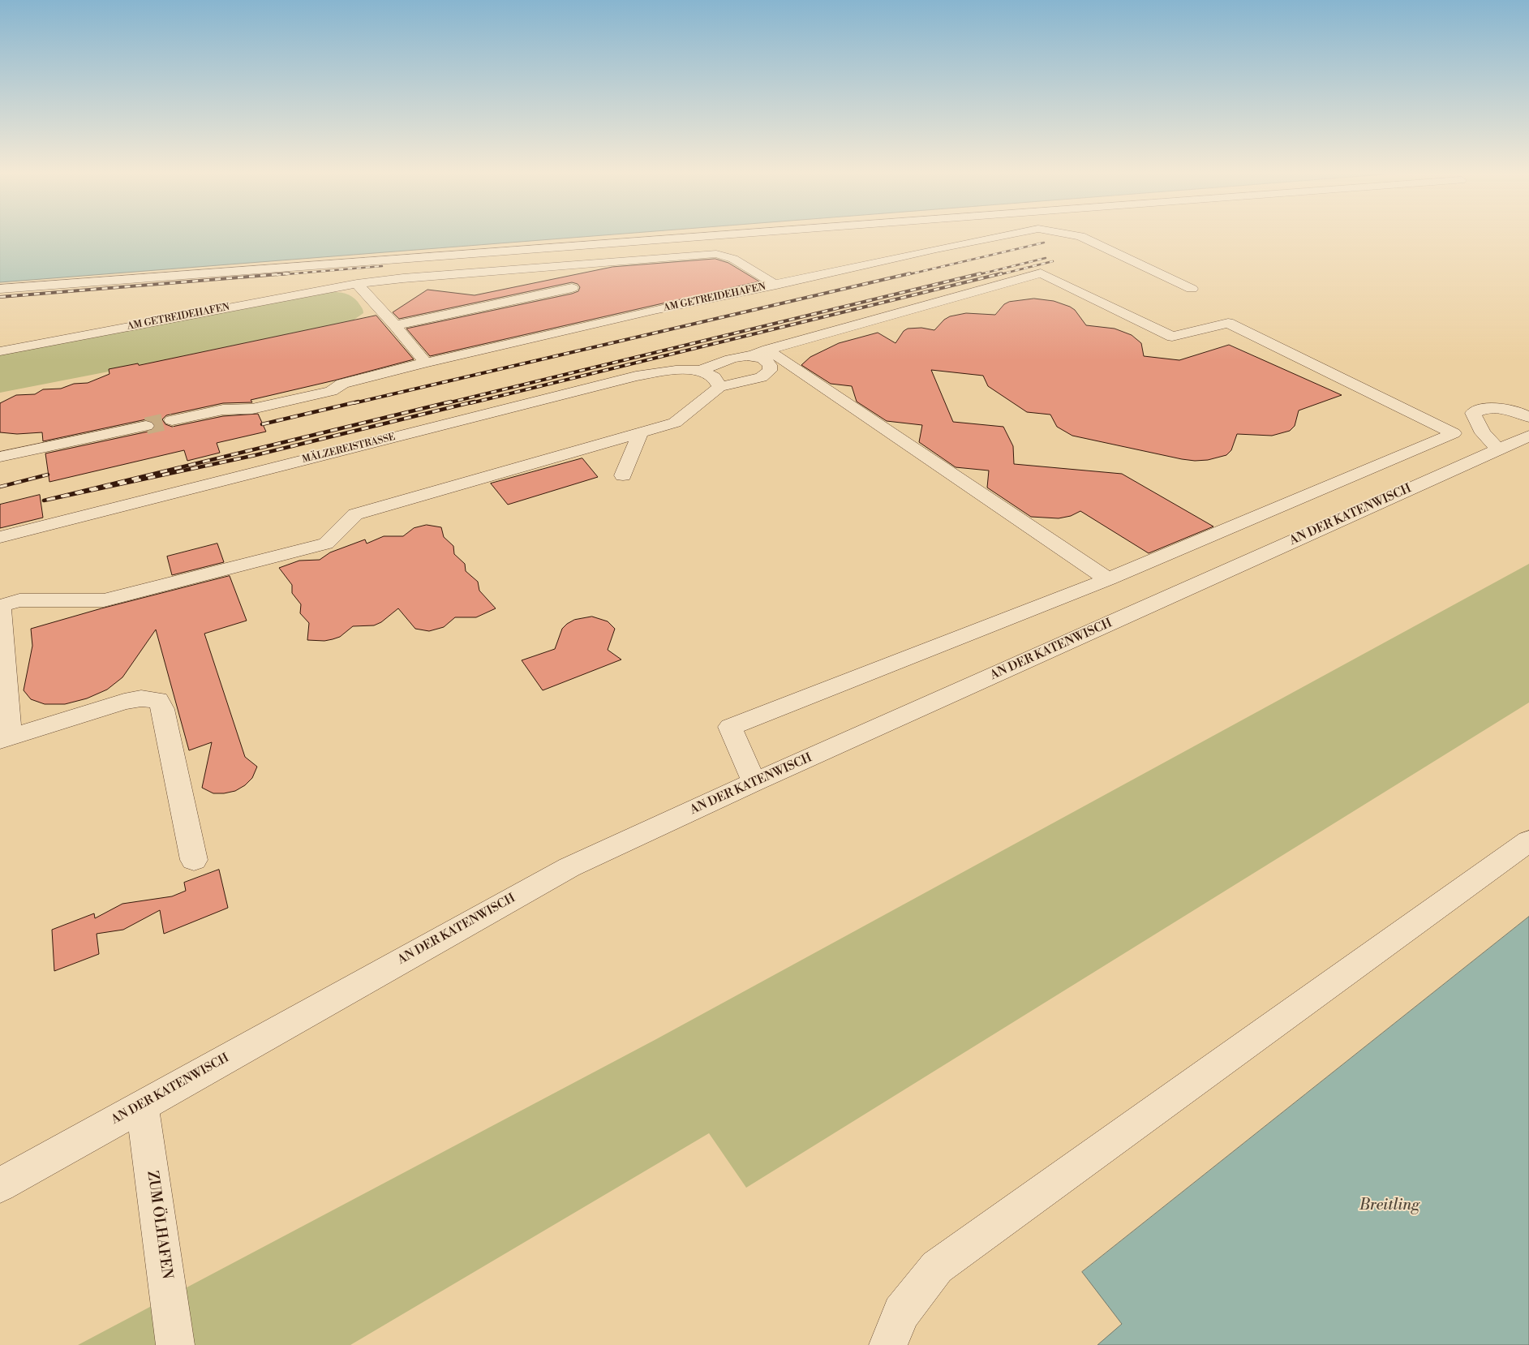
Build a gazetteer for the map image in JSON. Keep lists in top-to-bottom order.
{
  "streets": {
    "street": [
      "AM GETREIDEHAFEN",
      "MÄLZEREISTRASSE",
      "AN DER KATENWISCH",
      "ZUM ÖLHAFEN"
    ]
  },
  "crossings": [
    ["AN DER KATENWISCH", "ZUM ÖLHAFEN"]
  ],
  "water": ["Breitling"]
}
